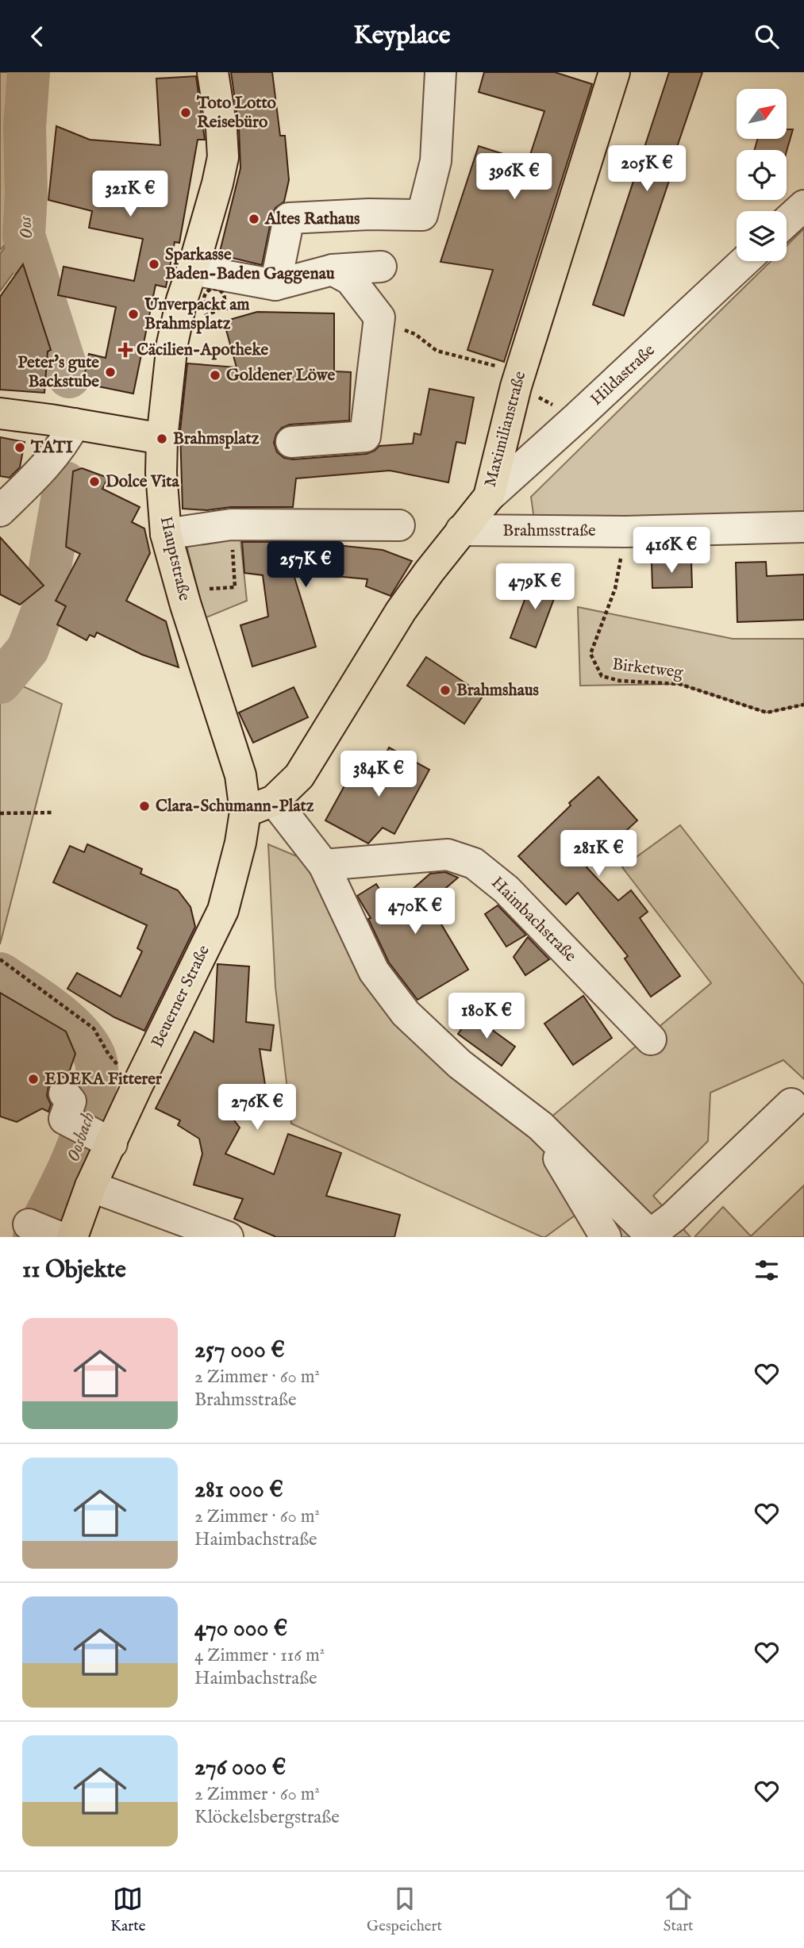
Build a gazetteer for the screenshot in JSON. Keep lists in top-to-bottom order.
{
  "streets": {
    "main road": ["Maximilianstraße", "Hauptstraße", "Beuerner Straße"],
    "street": ["Hildastraße", "Brahmsstraße", "Haimbachstraße"],
    "path": ["Birketweg"]
  },
  "crossings": [
    ["Hildastraße", "Maximilianstraße"],
    ["Maximilianstraße", "Brahmsstraße"],
    ["Maximilianstraße", "Hauptstraße"],
    ["Maximilianstraße", "Beuerner Straße"],
    ["Brahmsstraße", "Birketweg"],
    ["Hauptstraße", "Beuerner Straße"]
  ],
  "water": ["Oos", "Oosbach"],
  "places": {
    "other": [
      "Toto Lotto Reisebüro",
      "Altes Rathaus",
      "Sparkasse Baden-Baden Gaggenau",
      "Unverpackt am Brahmsplatz",
      "Peter's gute Backstube",
      "Goldener Löwe",
      "Brahmsplatz",
      "TATI",
      "Dolce Vita",
      "Brahmshaus",
      "Clara-Schumann-Platz",
      "EDEKA Fitterer"
    ],
    "health": ["Cäcilien-Apotheke"]
  },
  "north": "top right",
  "page": {
    "header": "Keyplace",
    "price": [
      "205K €",
      "396K €",
      "321K €",
      "416K €",
      "257K €",
      "479K €",
      "384K €",
      "281K €",
      "470K €",
      "180K €",
      "276K €"
    ],
    "heading": "11 Objekte",
    "list": [
      {
        "name": "257 000 €",
        "note": "2 Zimmer · 60 m² · Brahmsstraße"
      },
      {
        "name": "281 000 €",
        "note": "2 Zimmer · 60 m² · Haimbachstraße"
      },
      {
        "name": "470 000 €",
        "note": "4 Zimmer · 116 m² · Haimbachstraße"
      },
      {
        "name": "276 000 €",
        "note": "2 Zimmer · 60 m² · Klöckelsbergstraße"
      }
    ],
    "tabs": ["Karte", "Gespeichert", "Start"]
  }
}
